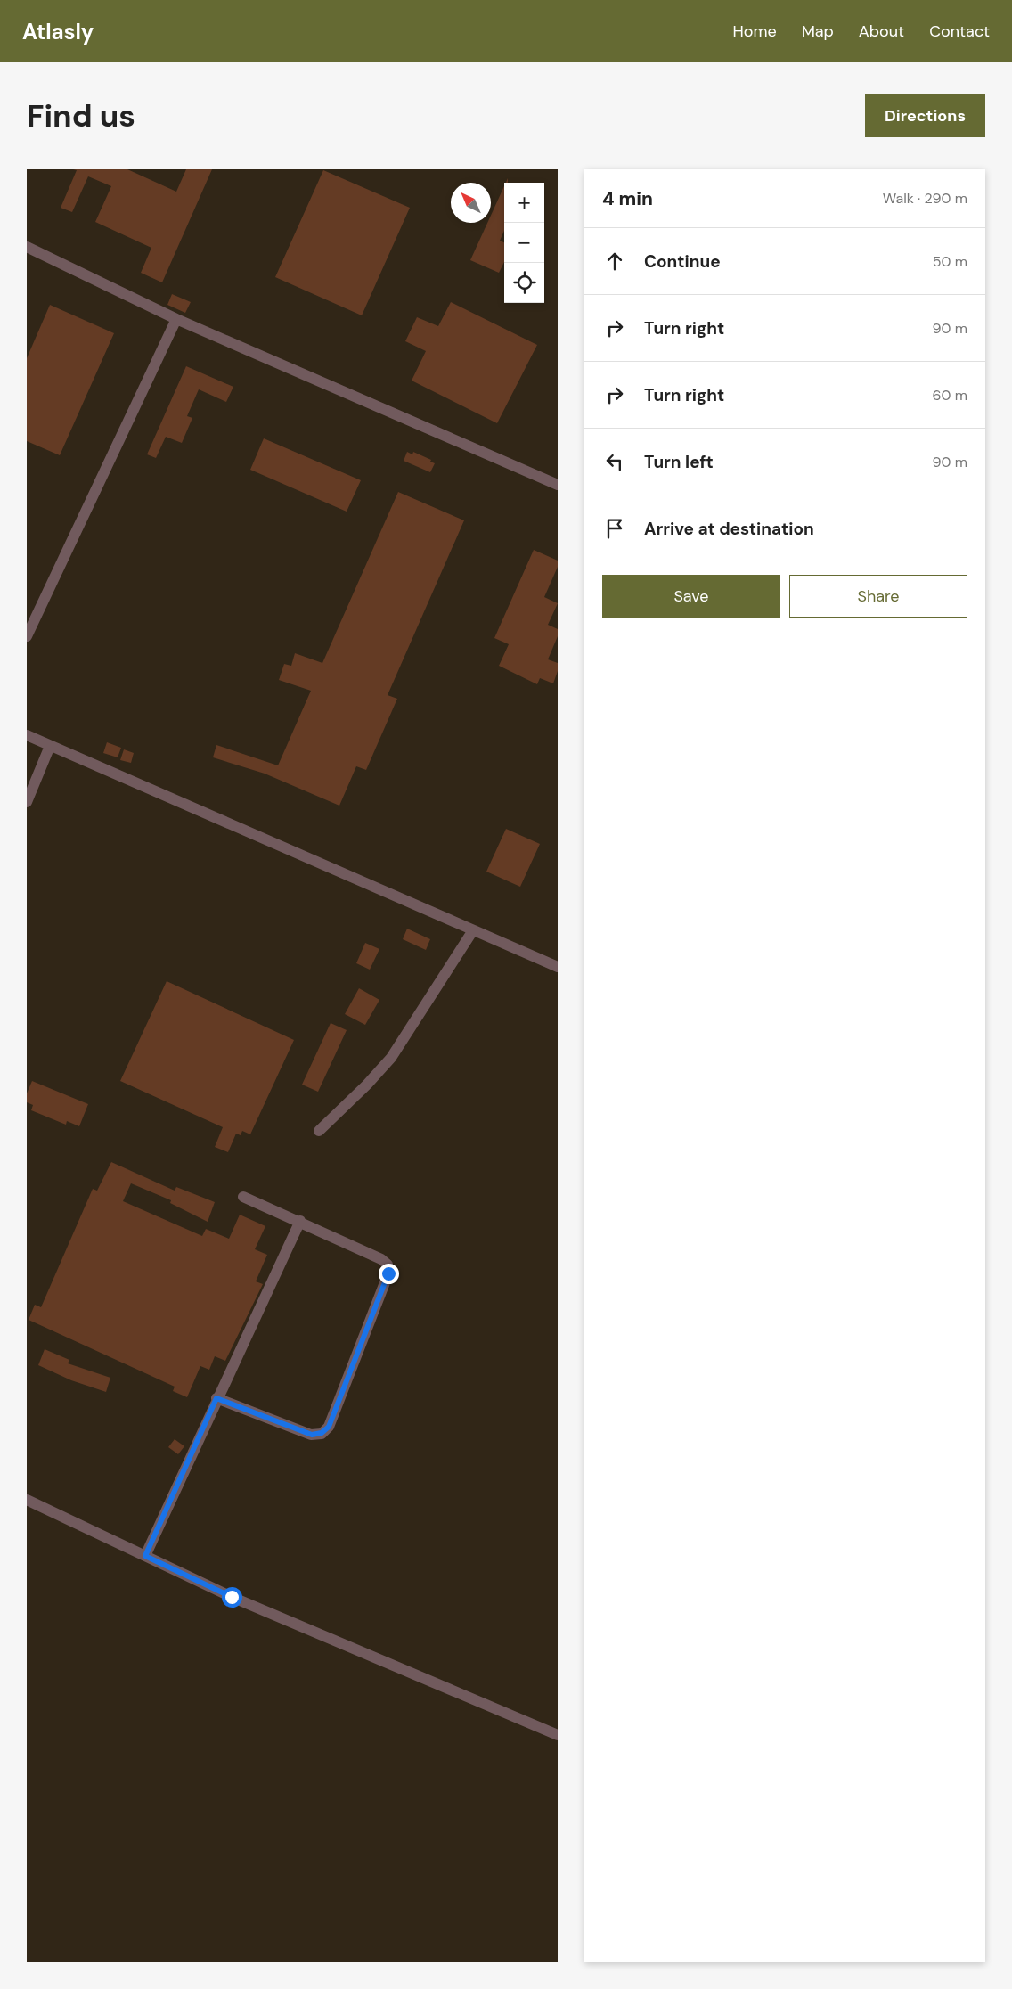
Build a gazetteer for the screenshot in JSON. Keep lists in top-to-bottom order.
{
  "north": "top left",
  "page": {
    "header": "Atlasly",
    "nav": [
      "Home",
      "Map",
      "About",
      "Contact"
    ],
    "buttons": [
      "Directions",
      ["Save", "Share"]
    ],
    "title": "Find us",
    "heading": ["4 min", "Walk · 290 m"],
    "map_buttons": ["+", "−"],
    "list": [
      ["Continue", "50 m"],
      ["Turn right", "90 m"],
      ["Turn right", "60 m"],
      ["Turn left", "90 m"],
      "Arrive at destination"
    ]
  }
}
